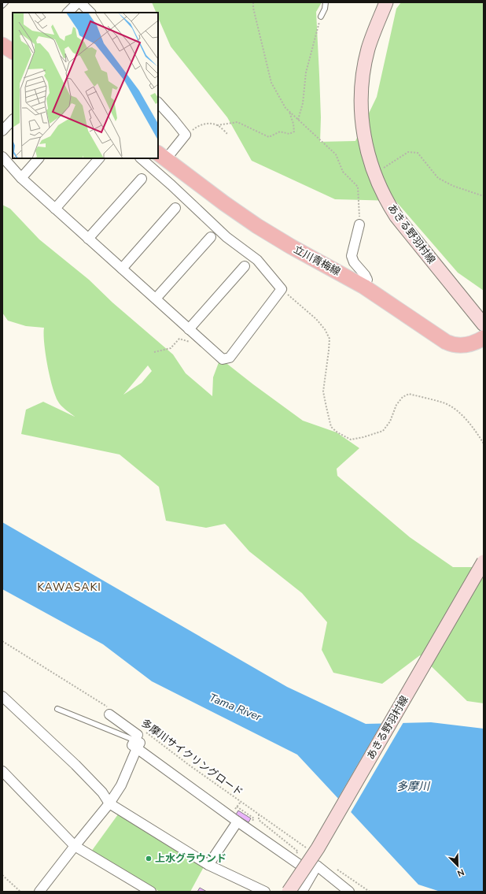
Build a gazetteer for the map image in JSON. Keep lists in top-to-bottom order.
{
  "streets": {
    "main road": ["あきる野羽村線", "立川青梅線"],
    "path": ["多摩川サイクリングロード"]
  },
  "districts": ["KAWASAKI"],
  "water": ["Tama River", "多摩川"],
  "places": ["上水グラウンド"],
  "north": "bottom right"
}
